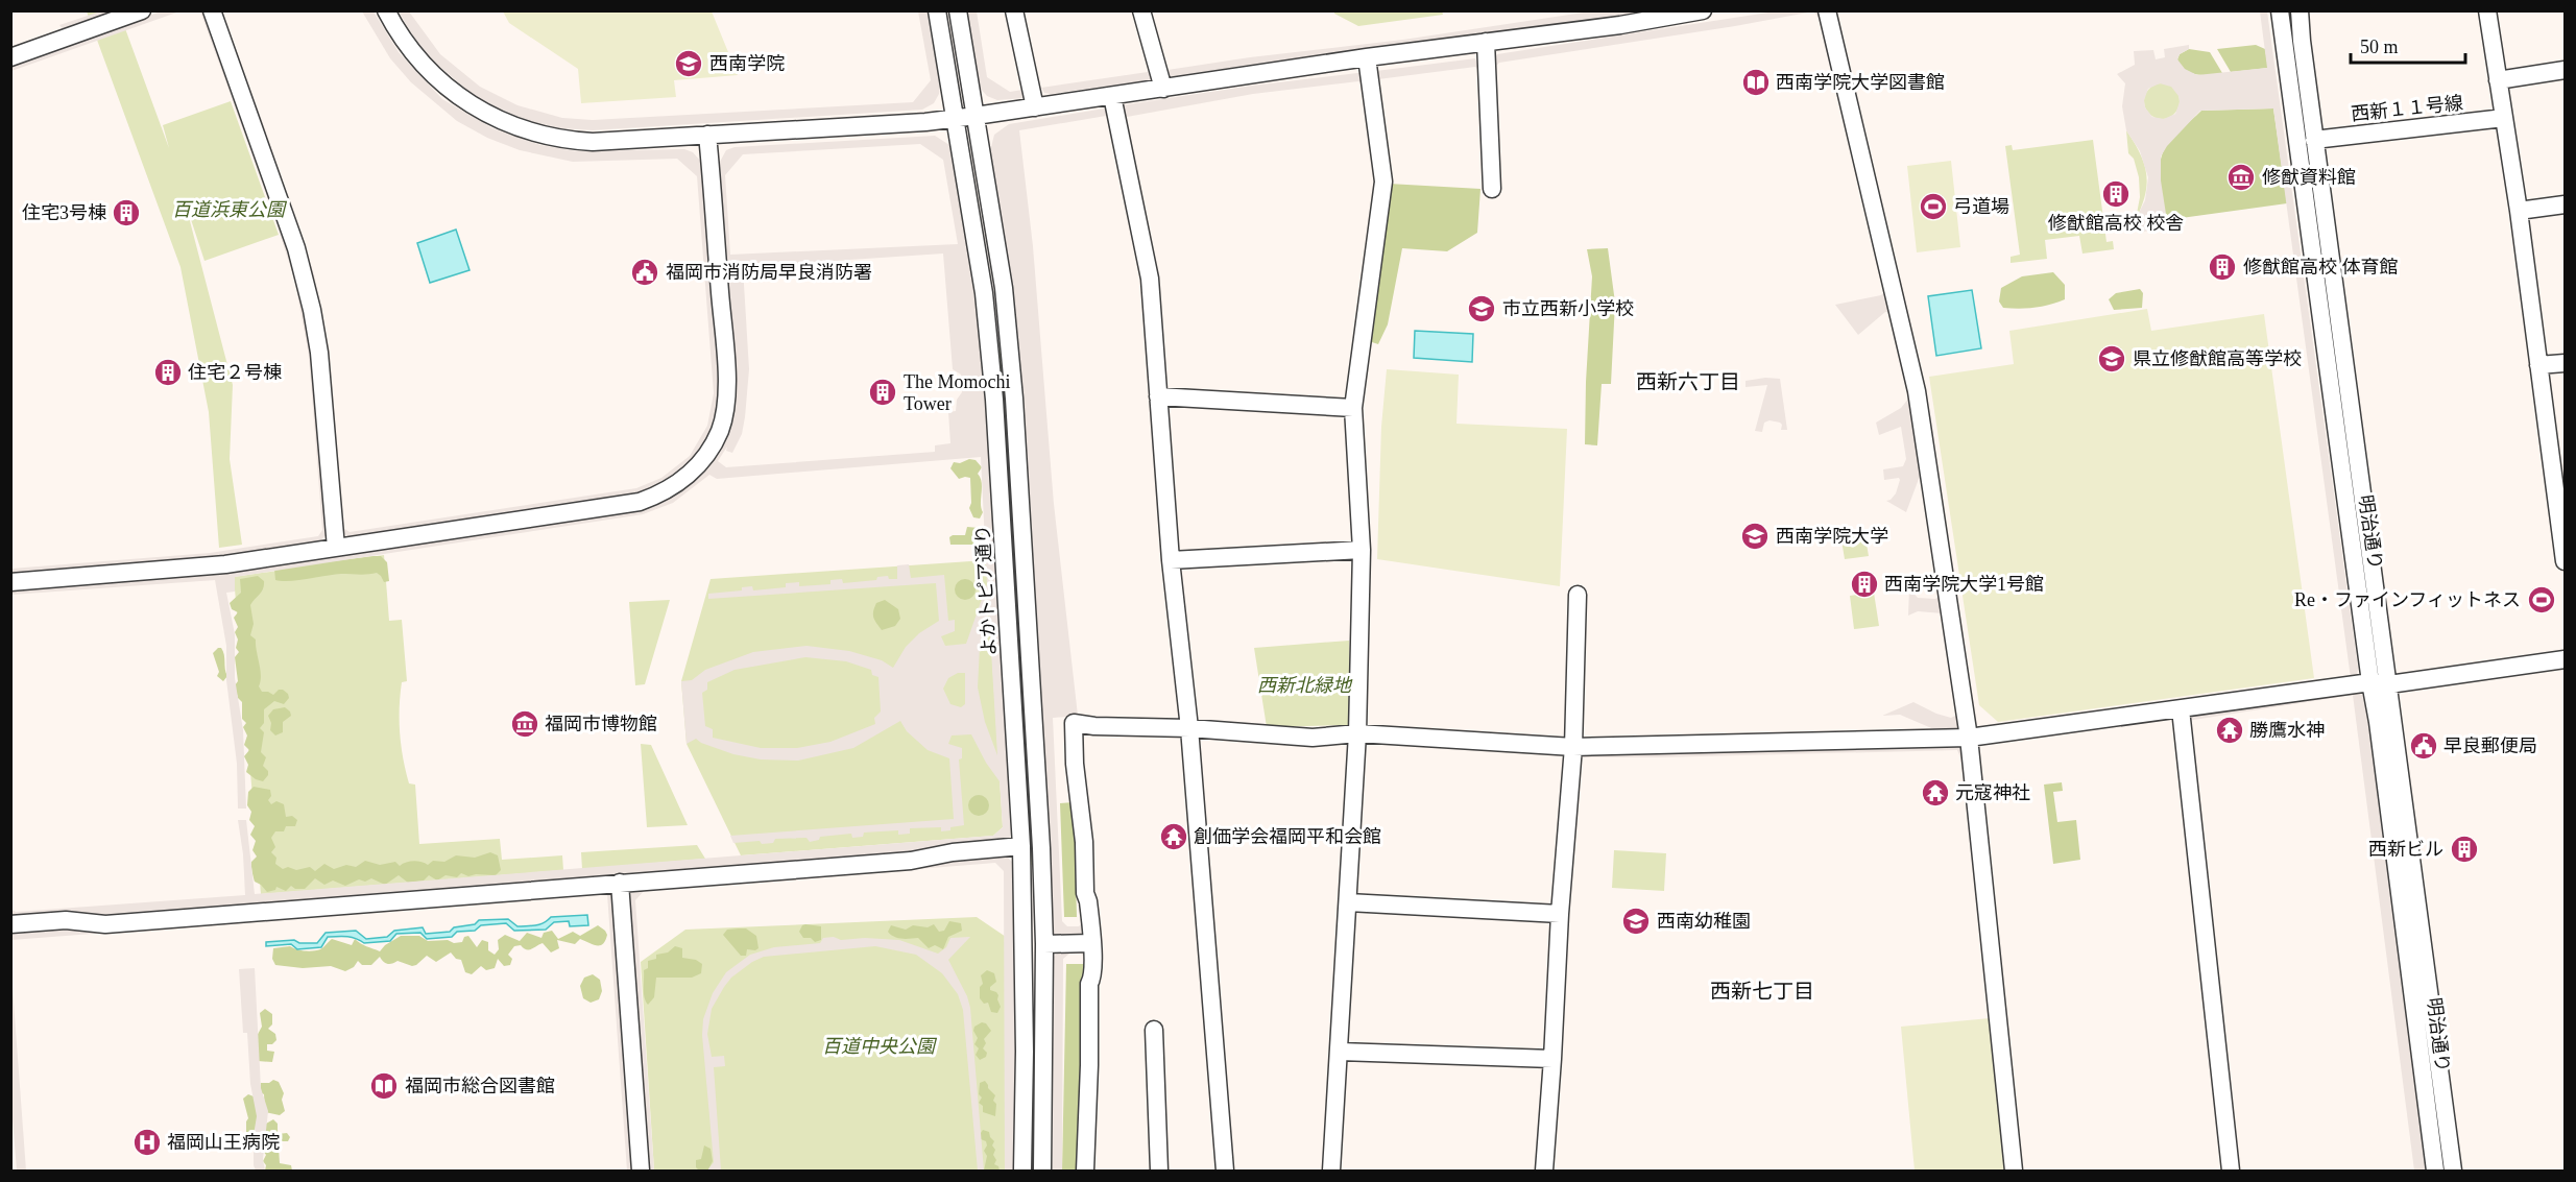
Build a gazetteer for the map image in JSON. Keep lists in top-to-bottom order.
{
  "streets": {
    "street": ["西新１１号線", "明治通り", "よかトピア通り"]
  },
  "crossings": [
    ["西新１１号線", "明治通り"]
  ],
  "districts": ["西新六丁目", "西新七丁目"],
  "parks": ["百道浜東公園", "西新北緑地", "百道中央公園"],
  "places": {
    "school or university": [
      "西南学院",
      "市立西新小学校",
      "県立修猷館高等学校",
      "西南学院大学",
      "西南幼稚園"
    ],
    "library": ["西南学院大学図書館", "福岡市総合図書館"],
    "museum": ["修猷資料館", "福岡市博物館"],
    "building": [
      "修猷館高校 校舎",
      "住宅3号棟",
      "修猷館高校 体育館",
      "住宅２号棟",
      "The Momochi Tower",
      "西南学院大学1号館",
      "西新ビル"
    ],
    "sports": ["弓道場", "Re・ファインフィットネス"],
    "public building": ["福岡市消防局早良消防署", "早良郵便局"],
    "temple": ["勝鷹水神", "元寇神社", "創価学会福岡平和会館"],
    "hospital": ["福岡山王病院"]
  },
  "scale_bar": "50 m"
}
